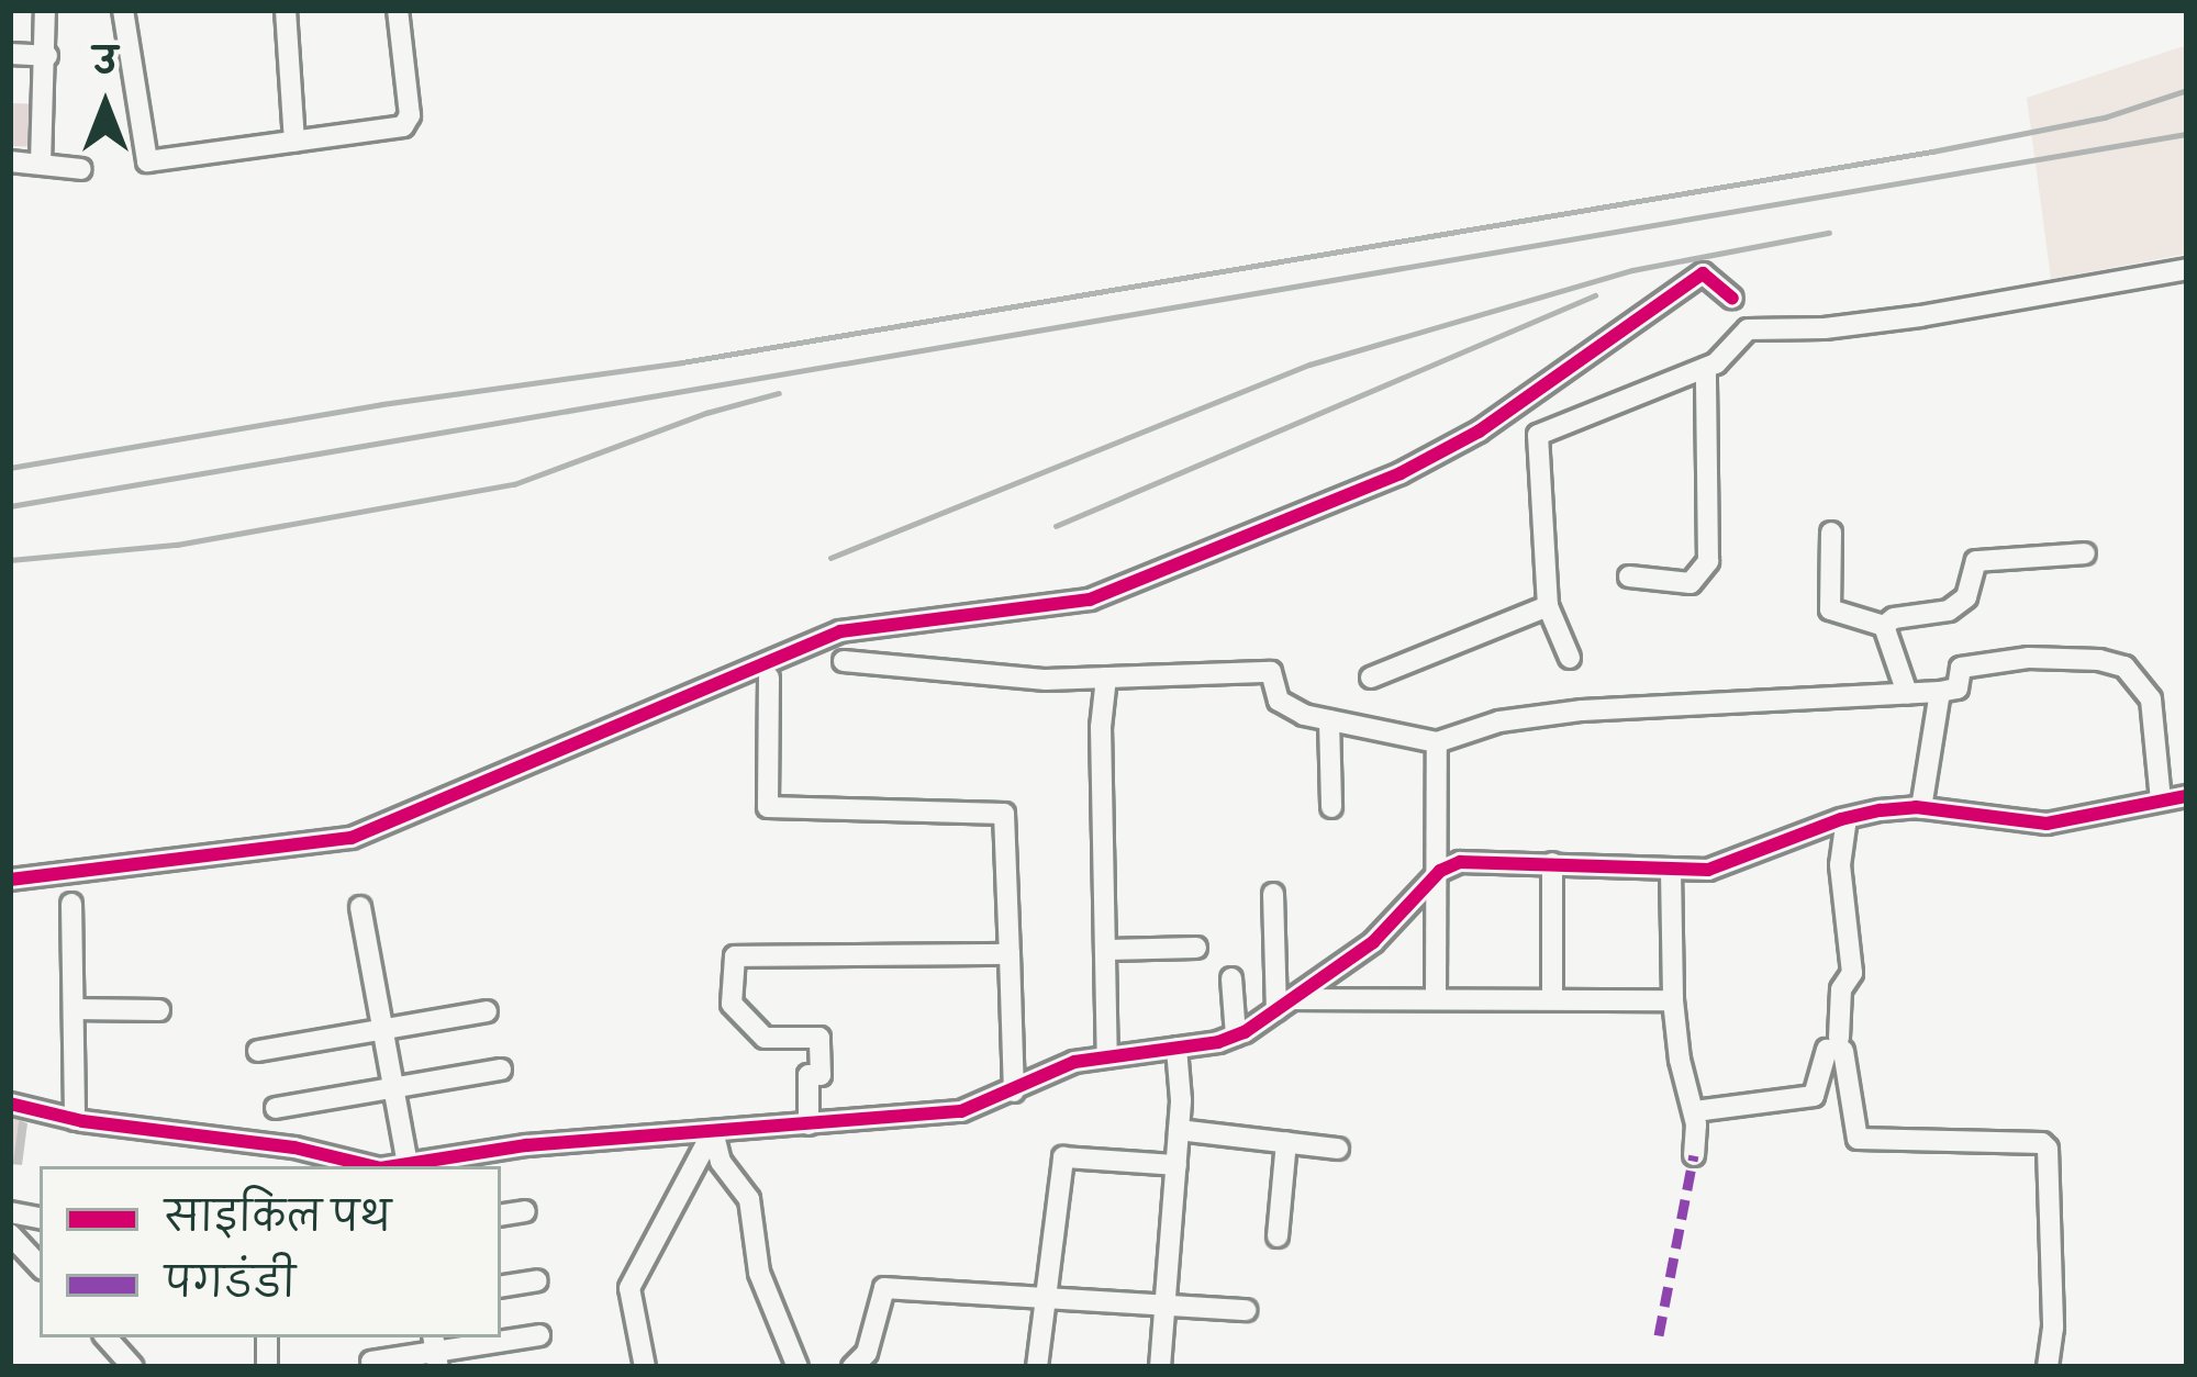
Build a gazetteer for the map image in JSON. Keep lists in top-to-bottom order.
{
  "legend": ["साइकिल पथ", "पगडंडी"],
  "north": "top"
}
